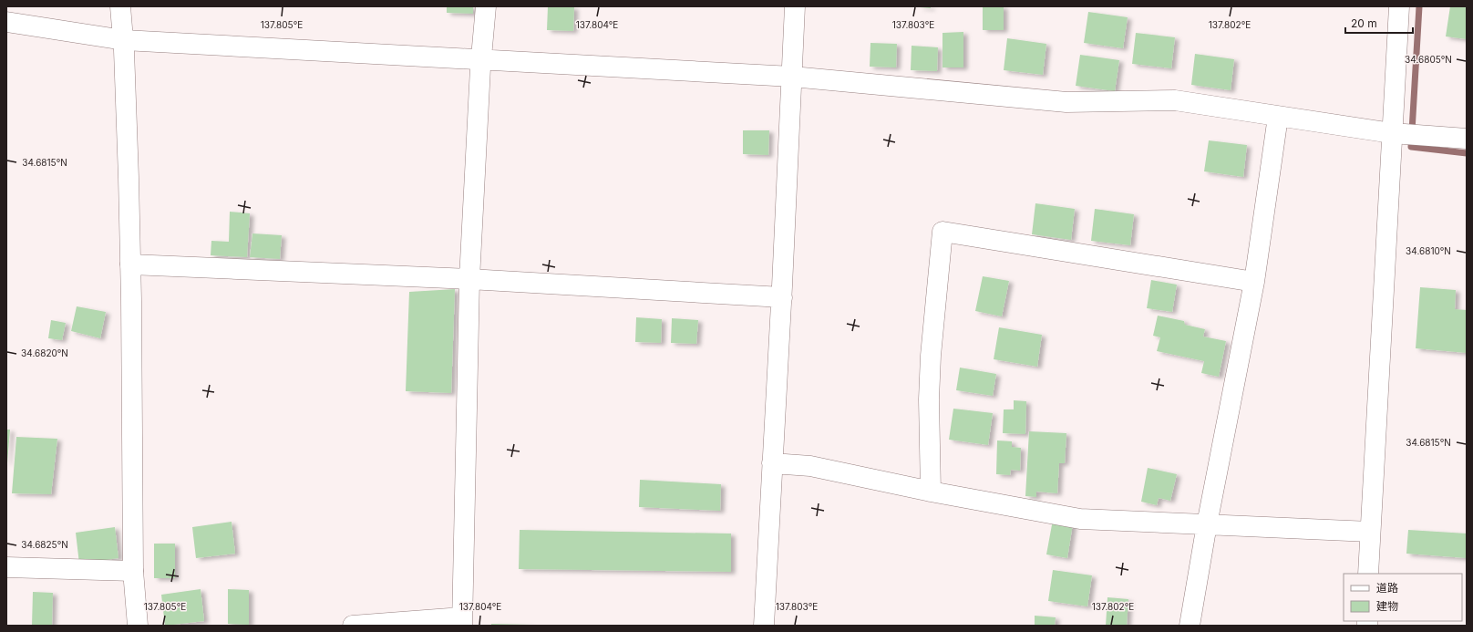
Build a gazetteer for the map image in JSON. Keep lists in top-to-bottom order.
{
  "legend": ["道路", "建物"],
  "scale_bar": "20 m",
  "coordinates": [
    "137.805°E",
    "137.803°E",
    "137.802°E",
    "137.804°E",
    "34.6805°N",
    "34.6815°N",
    "34.6810°N",
    "34.6820°N",
    "34.6825°N"
  ]
}
